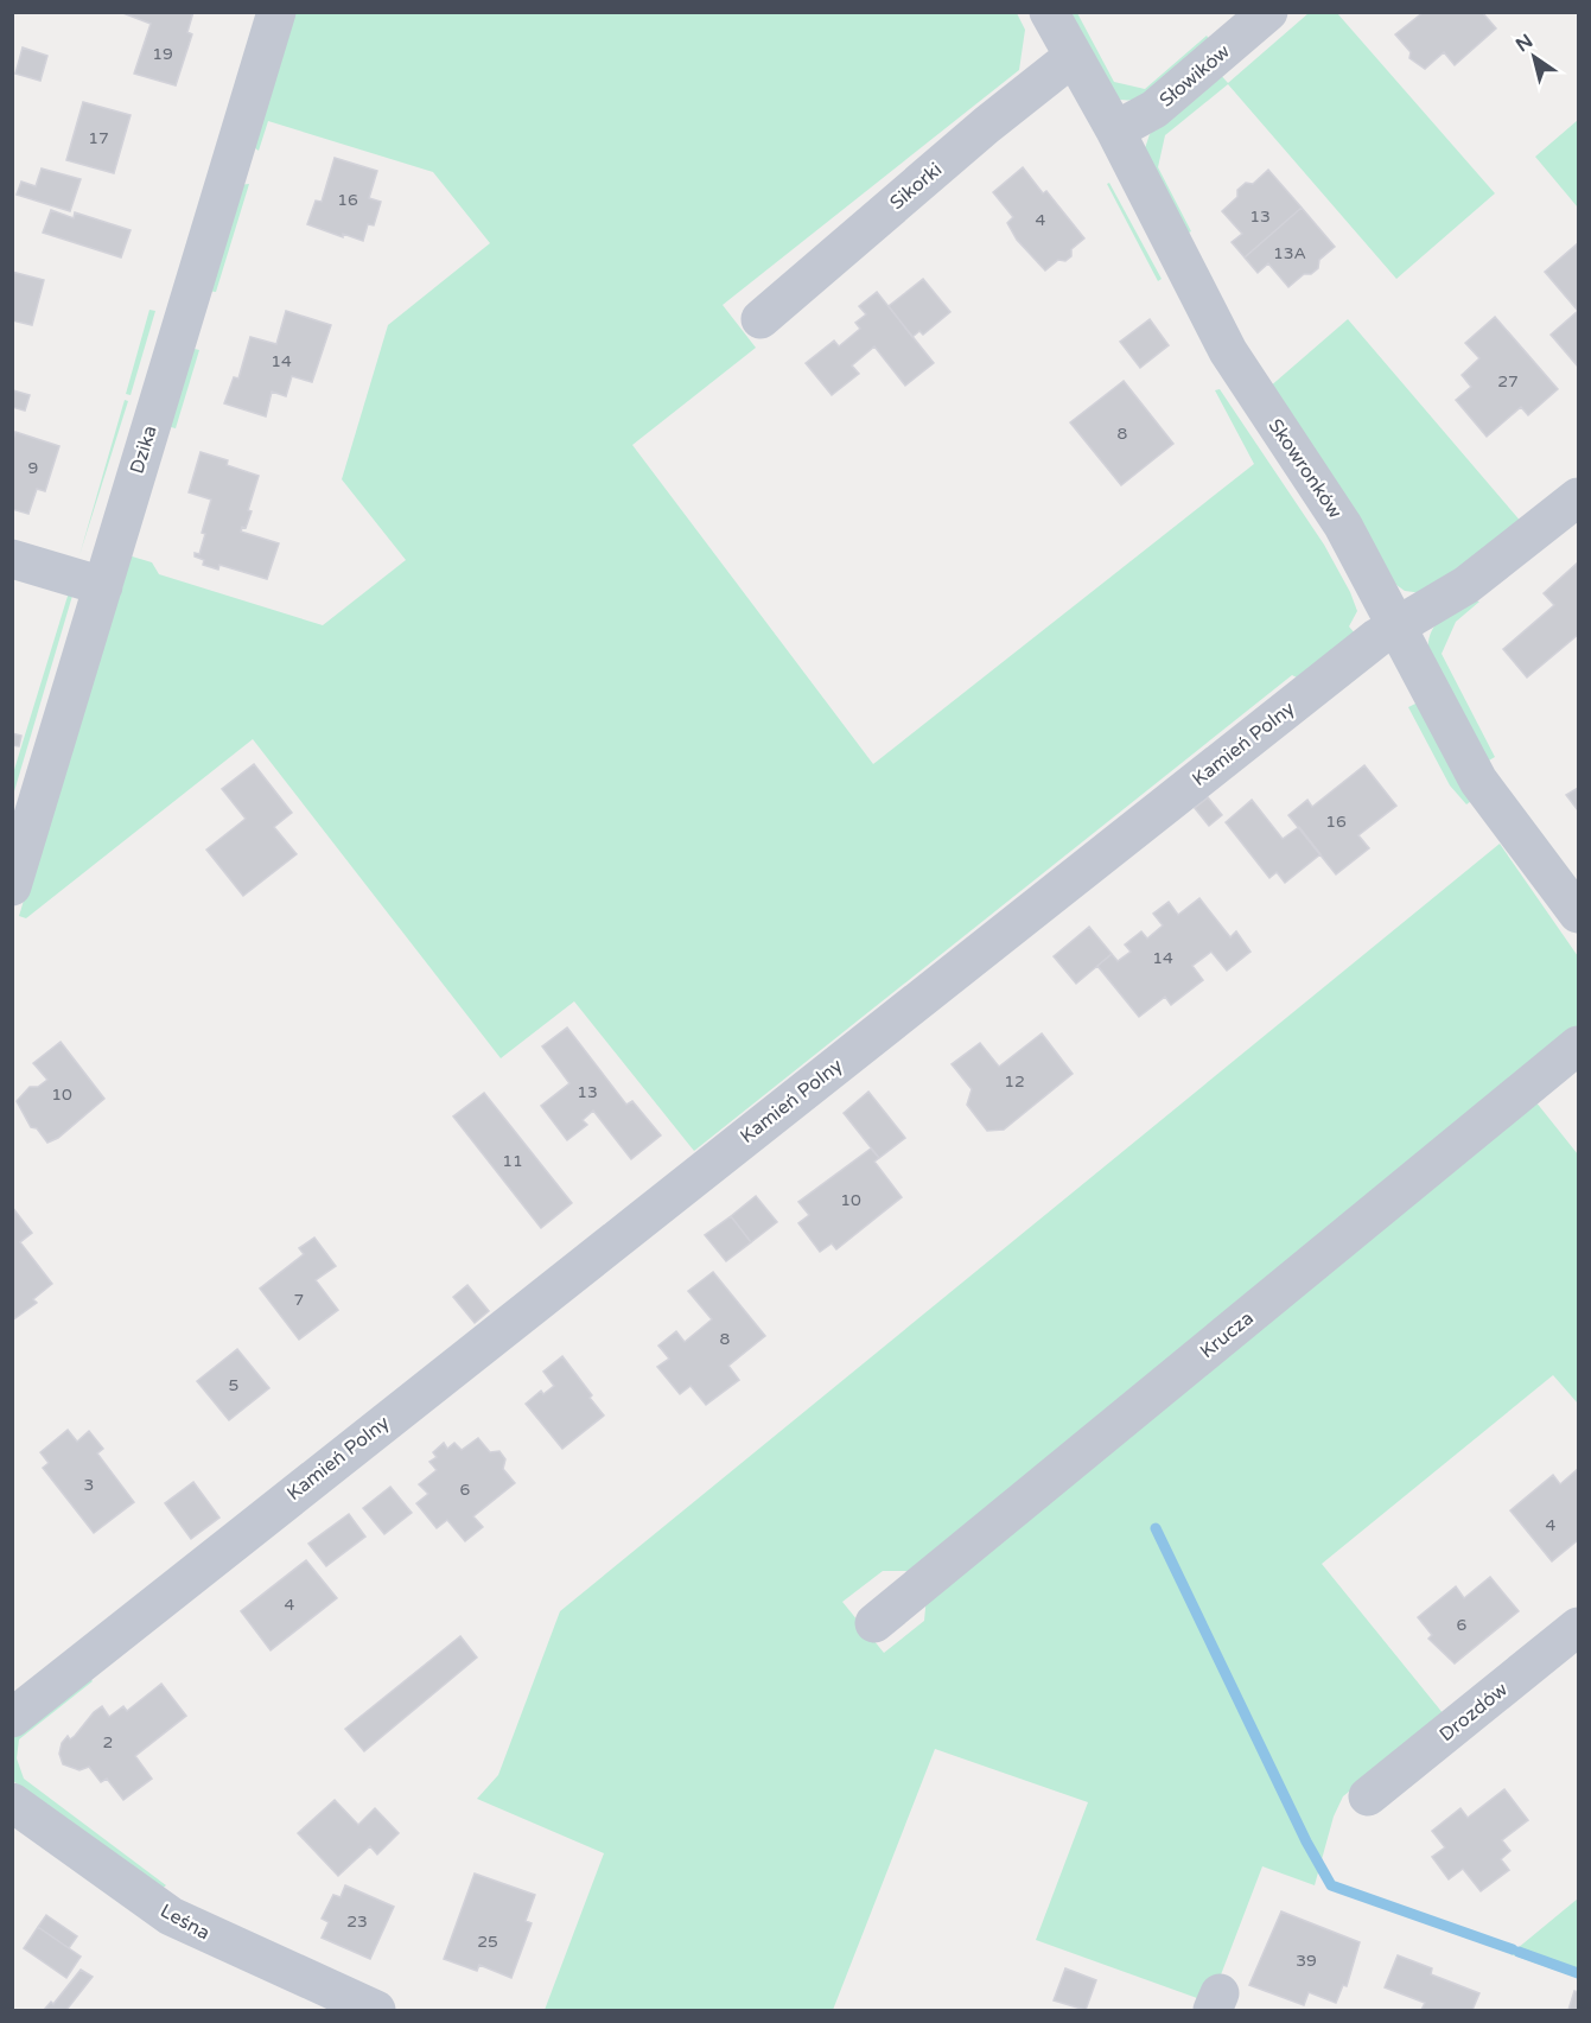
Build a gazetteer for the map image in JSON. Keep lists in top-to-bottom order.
{
  "streets": {
    "street": [
      "Słowików",
      "Sikorki",
      "Dzika",
      "Skowronków",
      "Kamień Polny",
      "Krucza",
      "Drozdów",
      "Leśna"
    ]
  },
  "crossings": [
    ["Słowików", "Skowronków"],
    ["Sikorki", "Skowronków"],
    ["Skowronków", "Kamień Polny"]
  ],
  "house_numbers": [
    "19",
    "17",
    "16",
    "13",
    "4",
    "13A",
    "14",
    "27",
    "8",
    "9",
    "16",
    "14",
    "12",
    "13",
    "10",
    "11",
    "10",
    "7",
    "8",
    "5",
    "3",
    "6",
    "4",
    "4",
    "6",
    "2",
    "23",
    "25",
    "39"
  ],
  "north": "top left"
}
